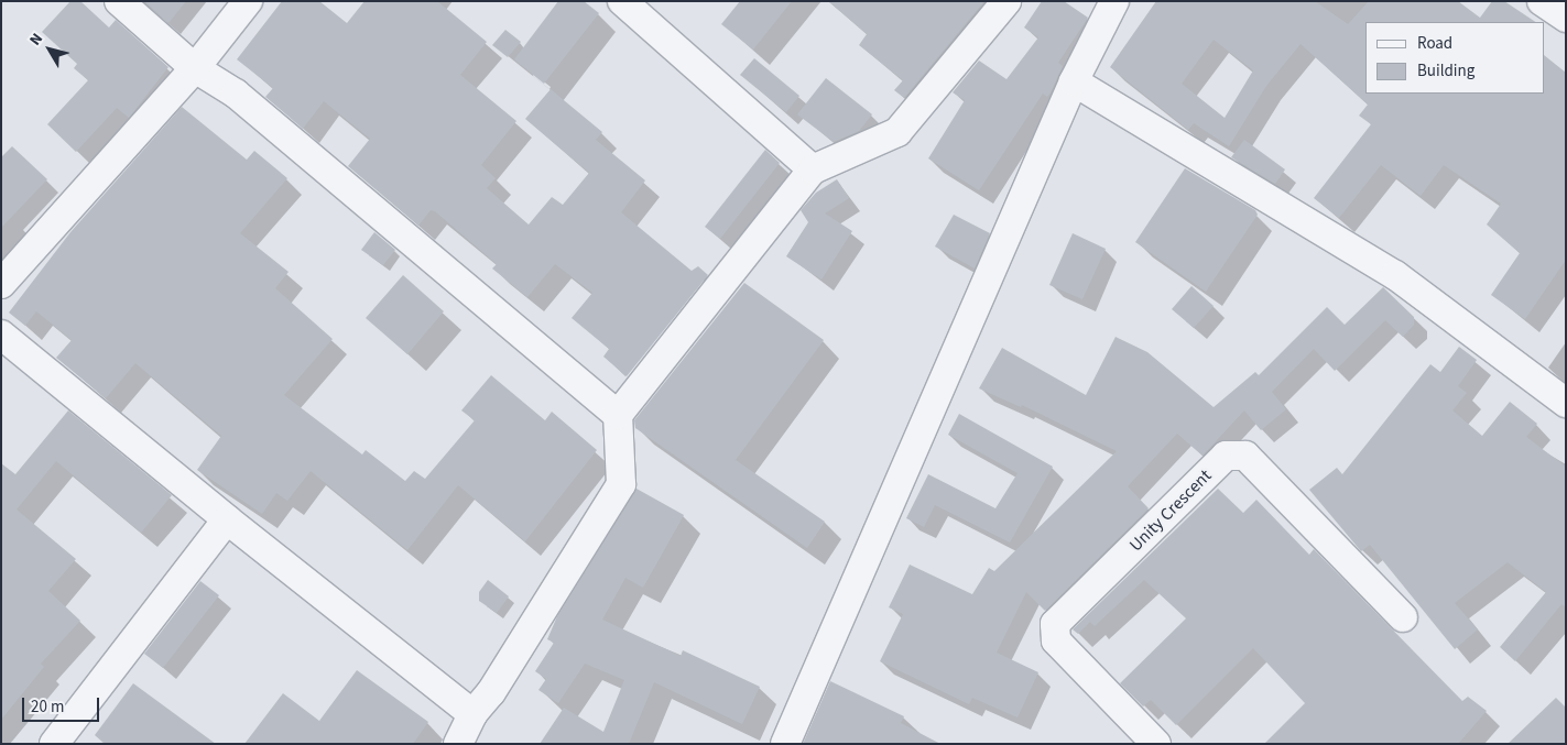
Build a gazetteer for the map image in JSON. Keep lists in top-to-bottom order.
{
  "streets": {
    "street": ["Unity Crescent"]
  },
  "legend": ["Road", "Building"],
  "scale_bar": "20 m",
  "north": "top left"
}
